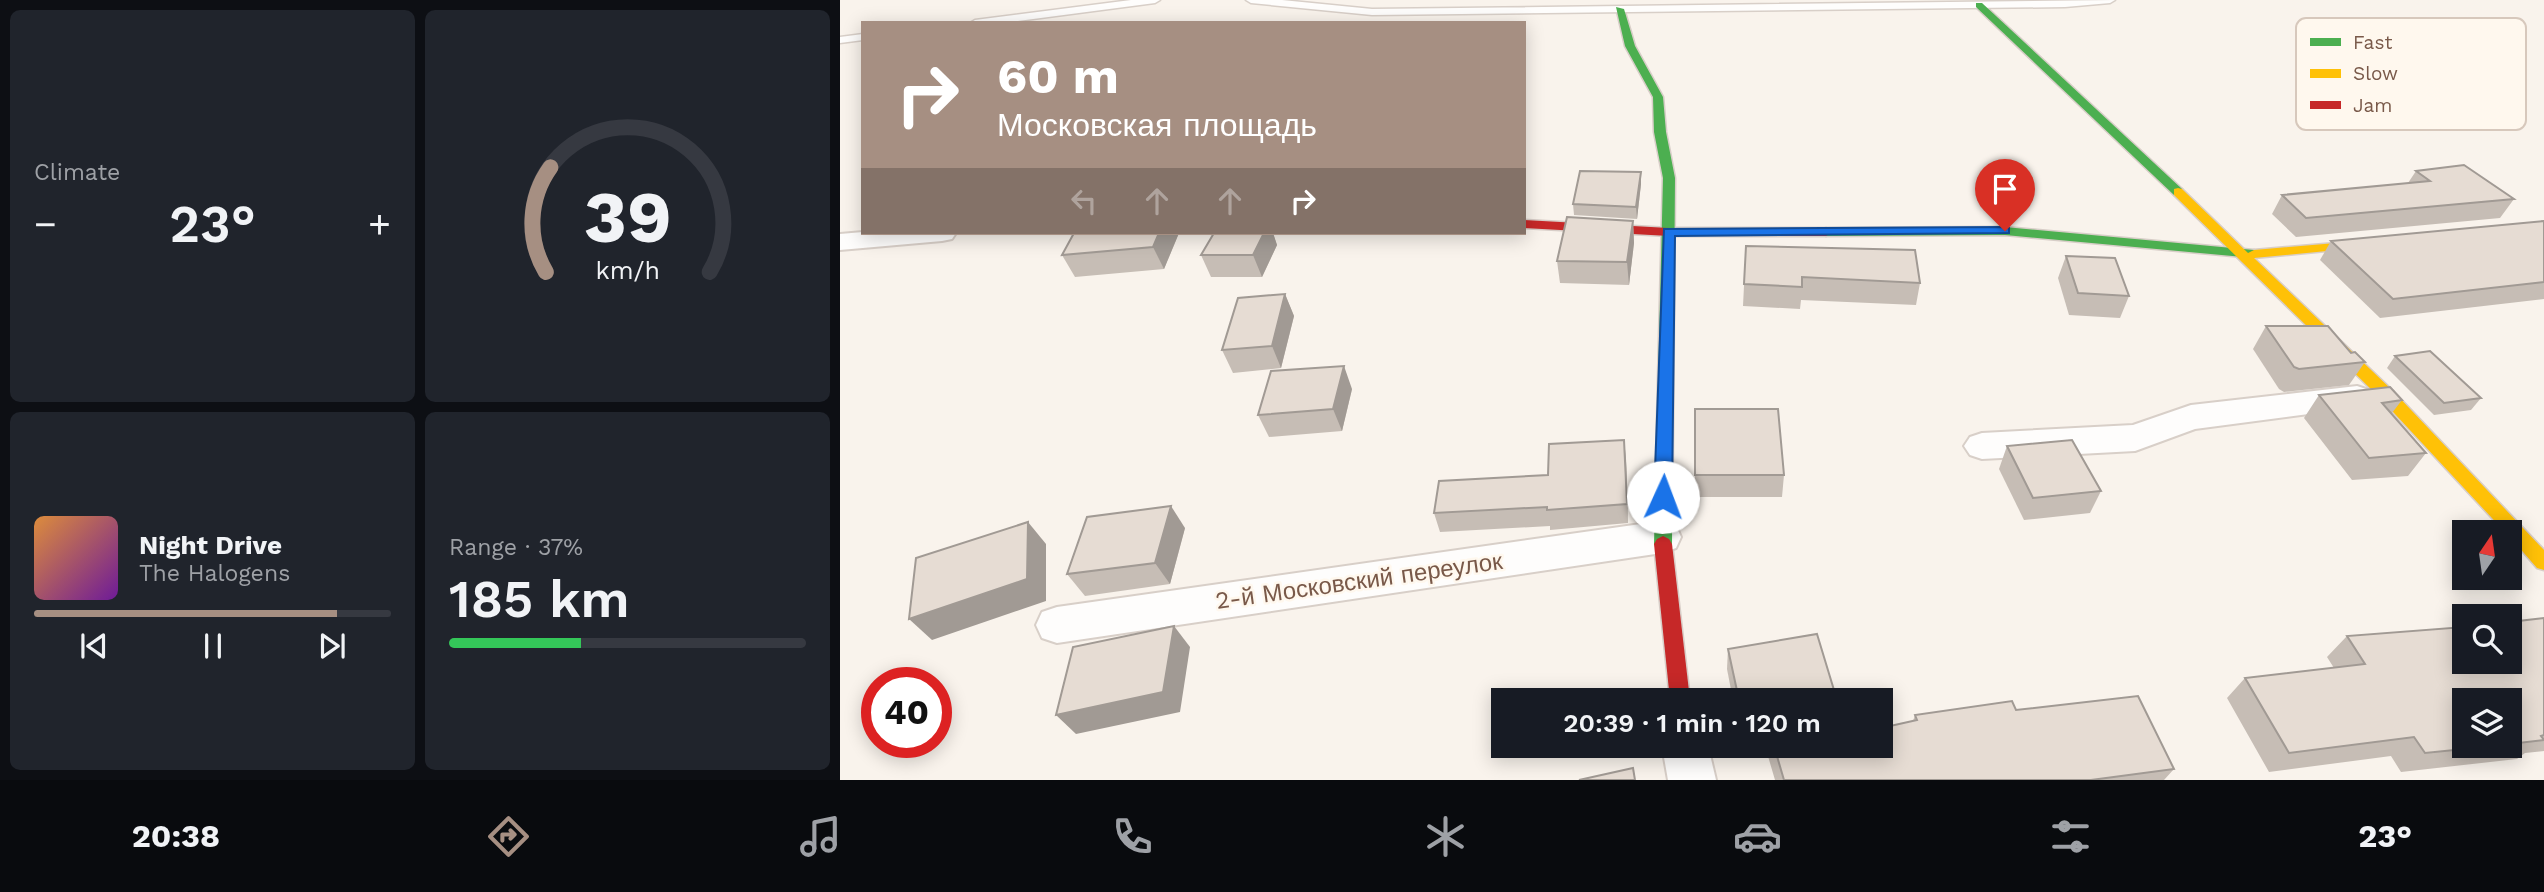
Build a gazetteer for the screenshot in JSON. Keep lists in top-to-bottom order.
{
  "streets": {
    "street": ["2-й Московский переулок"]
  },
  "legend": ["Fast", "Slow", "Jam"],
  "north": "top",
  "page": {
    "tile": [
      "Climate",
      ["Range · 37%", "185 km"]
    ],
    "turn": ["60 m", "Московская площадь"],
    "heat": ["−", "23°", "+"],
    "song": ["Night Drive", "The Halogens"],
    "limit": "40",
    "trip": "20:39 · 1 min · 120 m",
    "tabs": ["20:38", "23°"],
    "gauge": ["39", "km/h"]
  }
}
